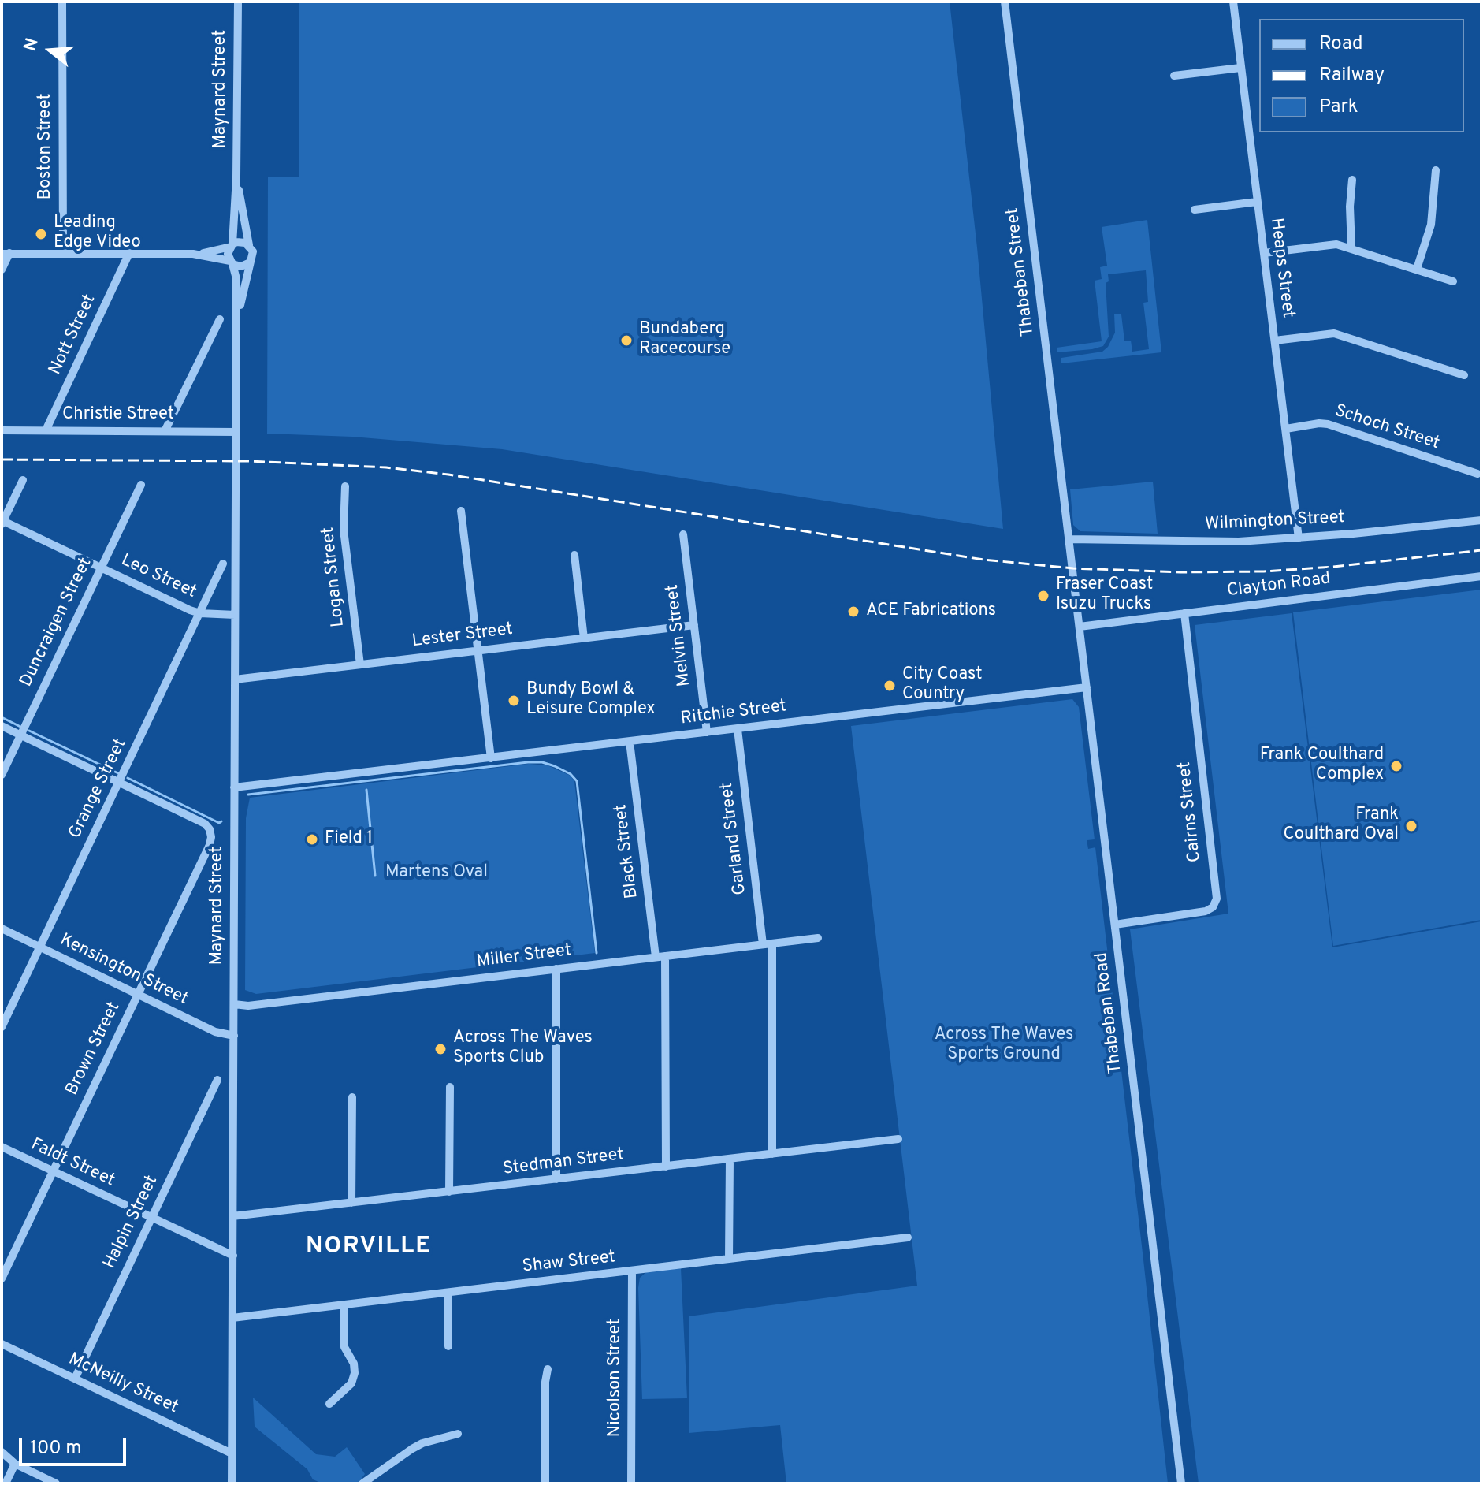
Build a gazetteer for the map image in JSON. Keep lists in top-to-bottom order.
{
  "streets": {
    "street": [
      "Maynard Street",
      "Boston Street",
      "Heaps Street",
      "Thabeban Street",
      "Nott Street",
      "Christie Street",
      "Schoch Street",
      "Wilmington Street",
      "Leo Street",
      "Logan Street",
      "Clayton Road",
      "Duncraigen Street",
      "Melvin Street",
      "Lester Street",
      "Ritchie Street",
      "Grange Street",
      "Cairns Street",
      "Garland Street",
      "Black Street",
      "Miller Street",
      "Kensington Street",
      "Thabeban Road",
      "Brown Street",
      "Stedman Street",
      "Faldt Street",
      "Halpin Street",
      "Shaw Street",
      "Nicolson Street",
      "McNeilly Street"
    ]
  },
  "crossings": [
    ["Maynard Street", "Christie Street"],
    ["Maynard Street", "Leo Street"],
    ["Maynard Street", "Lester Street"],
    ["Maynard Street", "Ritchie Street"],
    ["Maynard Street", "Miller Street"],
    ["Maynard Street", "Kensington Street"],
    ["Maynard Street", "Stedman Street"],
    ["Maynard Street", "Faldt Street"],
    ["Maynard Street", "Shaw Street"],
    ["Maynard Street", "McNeilly Street"],
    ["Heaps Street", "Schoch Street"],
    ["Heaps Street", "Wilmington Street"],
    ["Thabeban Street", "Wilmington Street"],
    ["Thabeban Street", "Thabeban Road"],
    ["Nott Street", "Christie Street"],
    ["Wilmington Street", "Thabeban Road"],
    ["Leo Street", "Duncraigen Street"],
    ["Leo Street", "Grange Street"],
    ["Logan Street", "Lester Street"],
    ["Clayton Road", "Cairns Street"],
    ["Clayton Road", "Thabeban Road"],
    ["Melvin Street", "Lester Street"],
    ["Melvin Street", "Ritchie Street"],
    ["Ritchie Street", "Garland Street"],
    ["Ritchie Street", "Black Street"],
    ["Ritchie Street", "Thabeban Road"],
    ["Grange Street", "Kensington Street"],
    ["Grange Street", "Brown Street"],
    ["Cairns Street", "Thabeban Road"],
    ["Garland Street", "Miller Street"],
    ["Black Street", "Miller Street"],
    ["Black Street", "Stedman Street"],
    ["Kensington Street", "Brown Street"],
    ["Brown Street", "Faldt Street"],
    ["Faldt Street", "Halpin Street"],
    ["Halpin Street", "McNeilly Street"],
    ["Shaw Street", "Nicolson Street"]
  ],
  "districts": ["NORVILLE"],
  "parks": ["Martens Oval", "Across The Waves Sports Ground"],
  "places": [
    "Leading Edge Video",
    "Bundaberg Racecourse",
    "Fraser Coast Isuzu Trucks",
    "ACE Fabrications",
    "City Coast Country",
    "Bundy Bowl & Leisure Complex",
    "Frank Coulthard Complex",
    "Frank Coulthard Oval",
    "Field 1",
    "Across The Waves Sports Club"
  ],
  "legend": ["Road", "Railway", "Park"],
  "scale_bar": "100 m",
  "north": "left"
}
